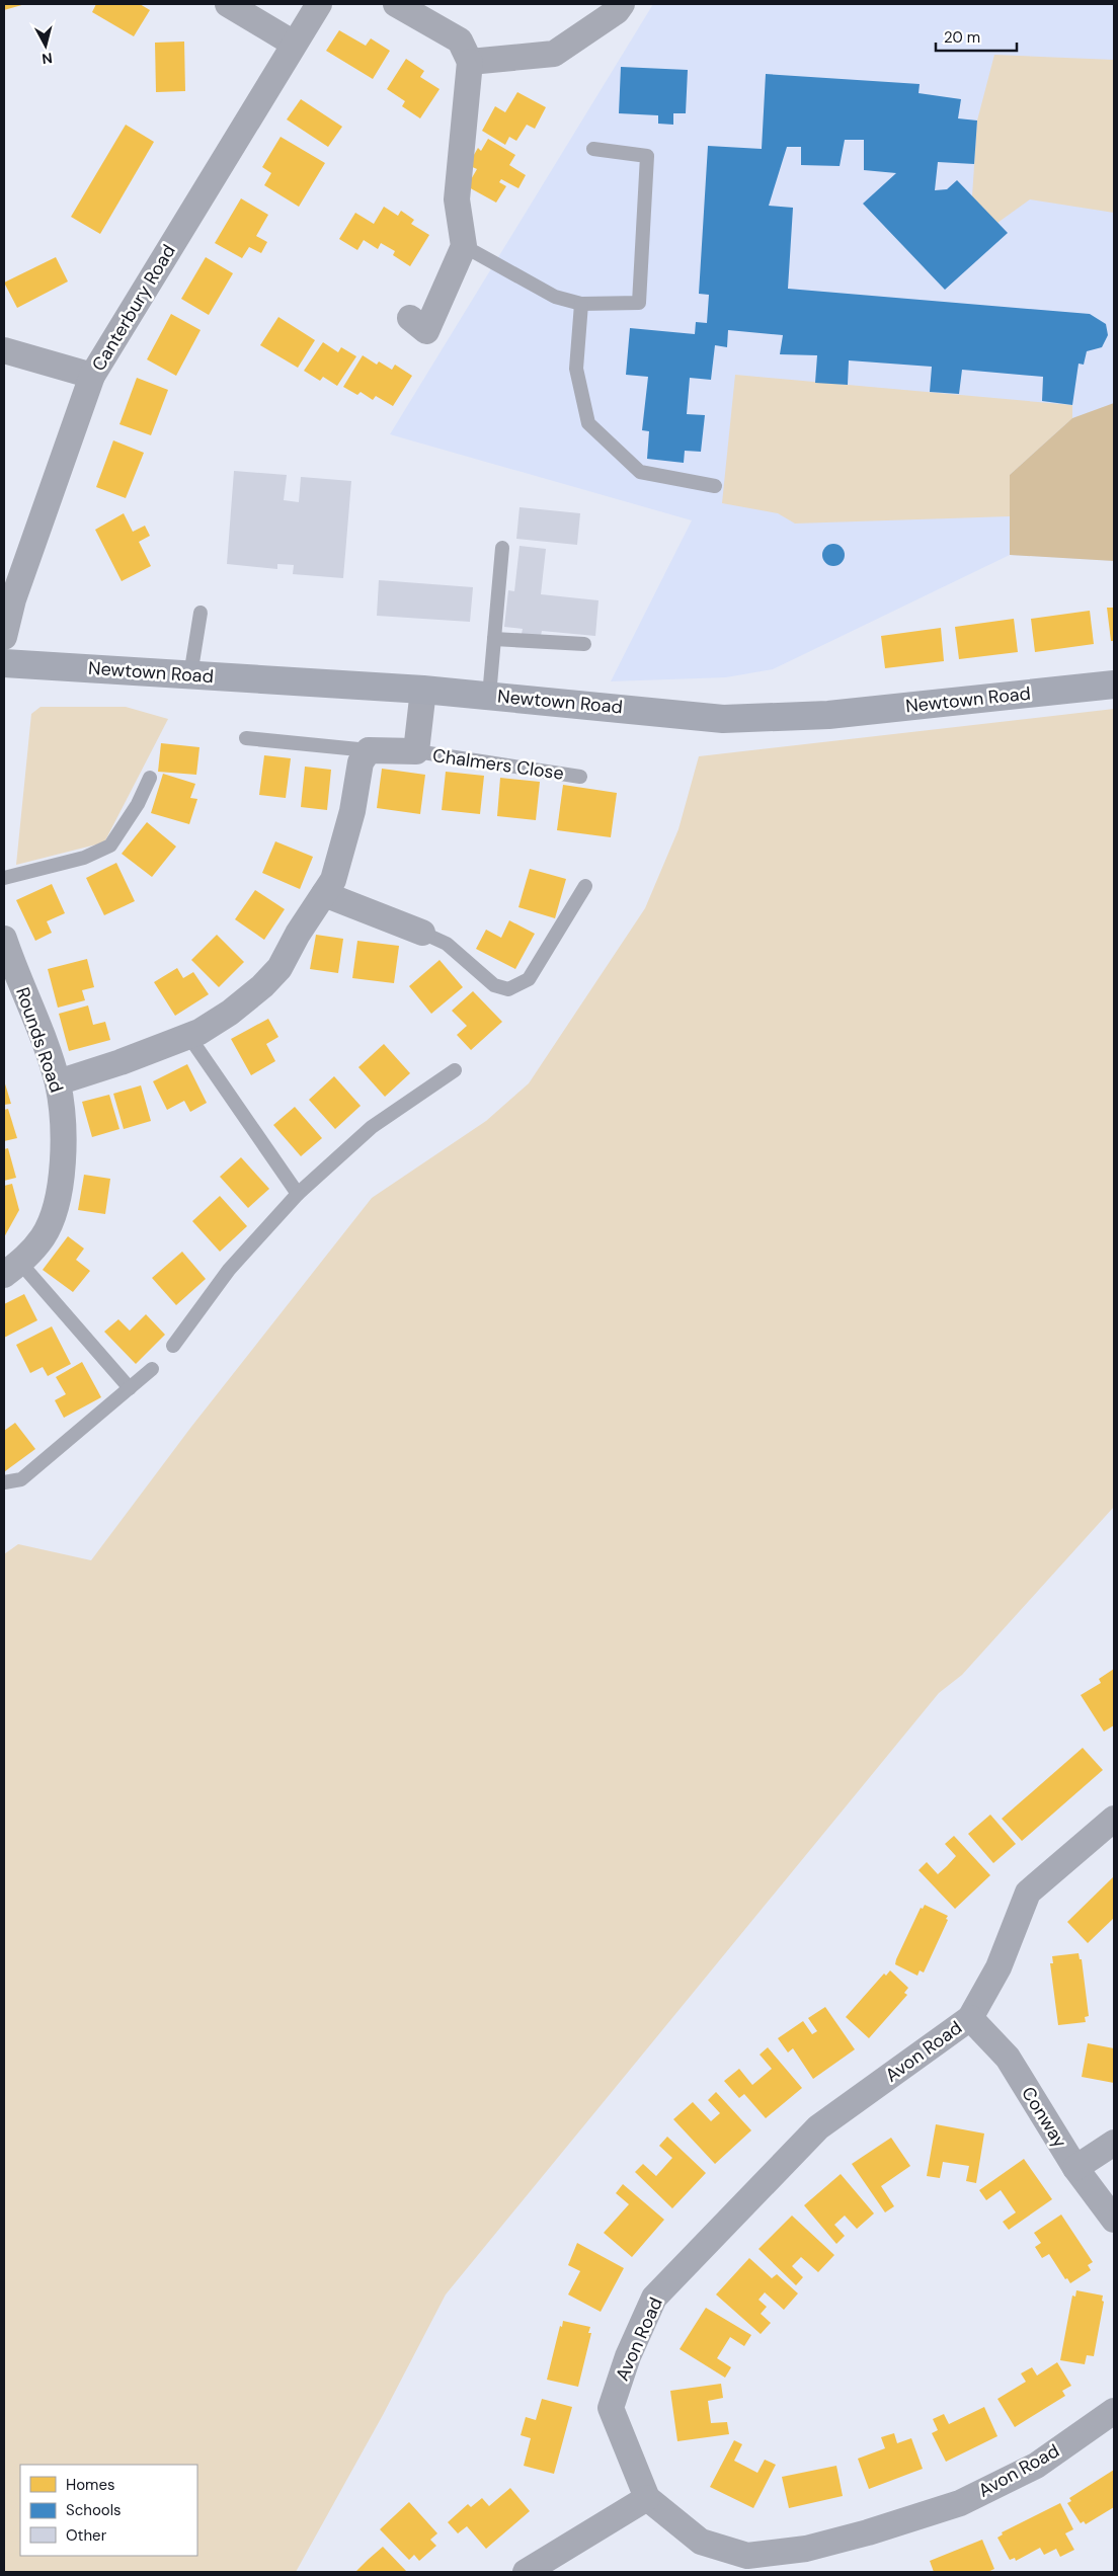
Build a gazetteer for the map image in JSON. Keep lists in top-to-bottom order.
{
  "streets": {
    "main road": ["Newtown Road"],
    "street": [
      "Canterbury Road",
      "Chalmers Close",
      "Rounds Road",
      "Avon Road",
      "Conway"
    ]
  },
  "crossings": [
    ["Newtown Road", "Chalmers Close"],
    ["Avon Road", "Conway"]
  ],
  "legend": ["Homes", "Schools", "Other"],
  "scale_bar": "20 m",
  "north": "bottom"
}
